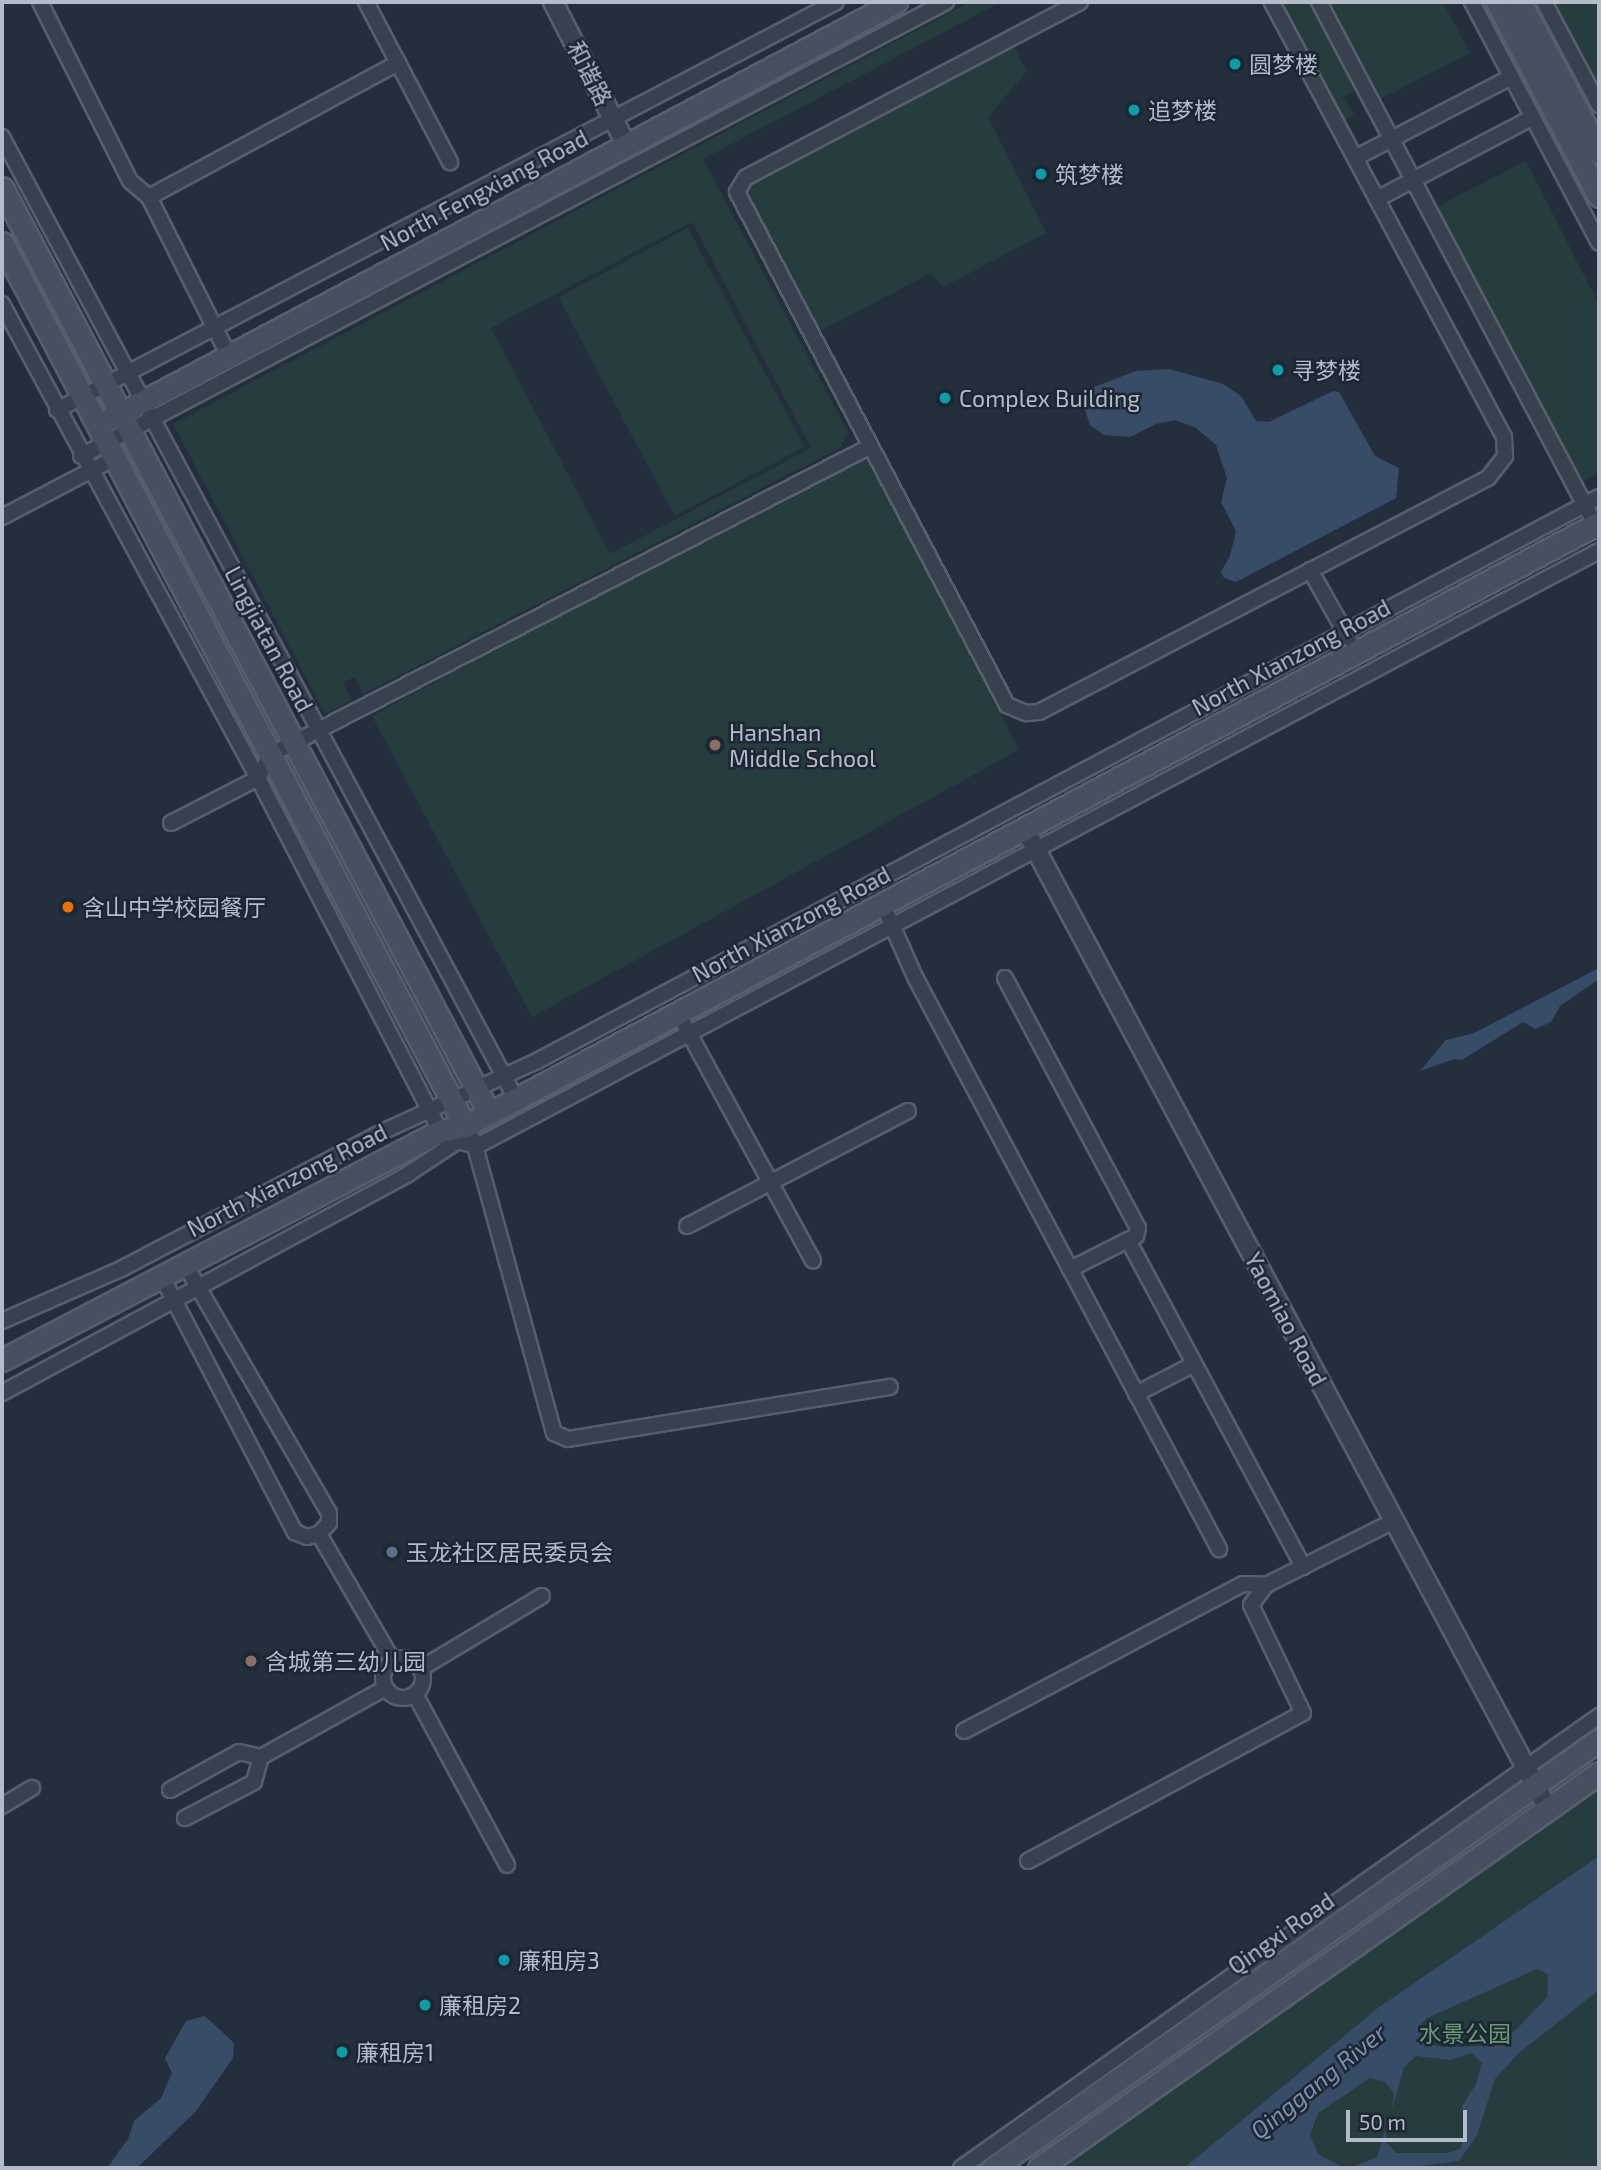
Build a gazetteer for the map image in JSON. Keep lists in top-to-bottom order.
{
  "streets": {
    "main road": [
      "North Fengxiang Road",
      "Lingjiatan Road",
      "North Xianzong Road",
      "Qingxi Road"
    ],
    "street": ["和谐路", "Yaomiao Road"]
  },
  "crossings": [
    ["和谐路", "North Fengxiang Road"],
    ["North Fengxiang Road", "Lingjiatan Road"],
    ["Lingjiatan Road", "North Xianzong Road"],
    ["North Xianzong Road", "Yaomiao Road"],
    ["Yaomiao Road", "Qingxi Road"]
  ],
  "water": ["Qinggang River"],
  "parks": ["水景公园"],
  "places": [
    "圆梦楼",
    "追梦楼",
    "筑梦楼",
    "寻梦楼",
    "Complex Building",
    "Hanshan Middle School",
    "含山中学校园餐厅",
    "玉龙社区居民委员会",
    "含城第三幼儿园",
    "廉租房3",
    "廉租房2",
    "廉租房1"
  ],
  "scale_bar": "50 m"
}
